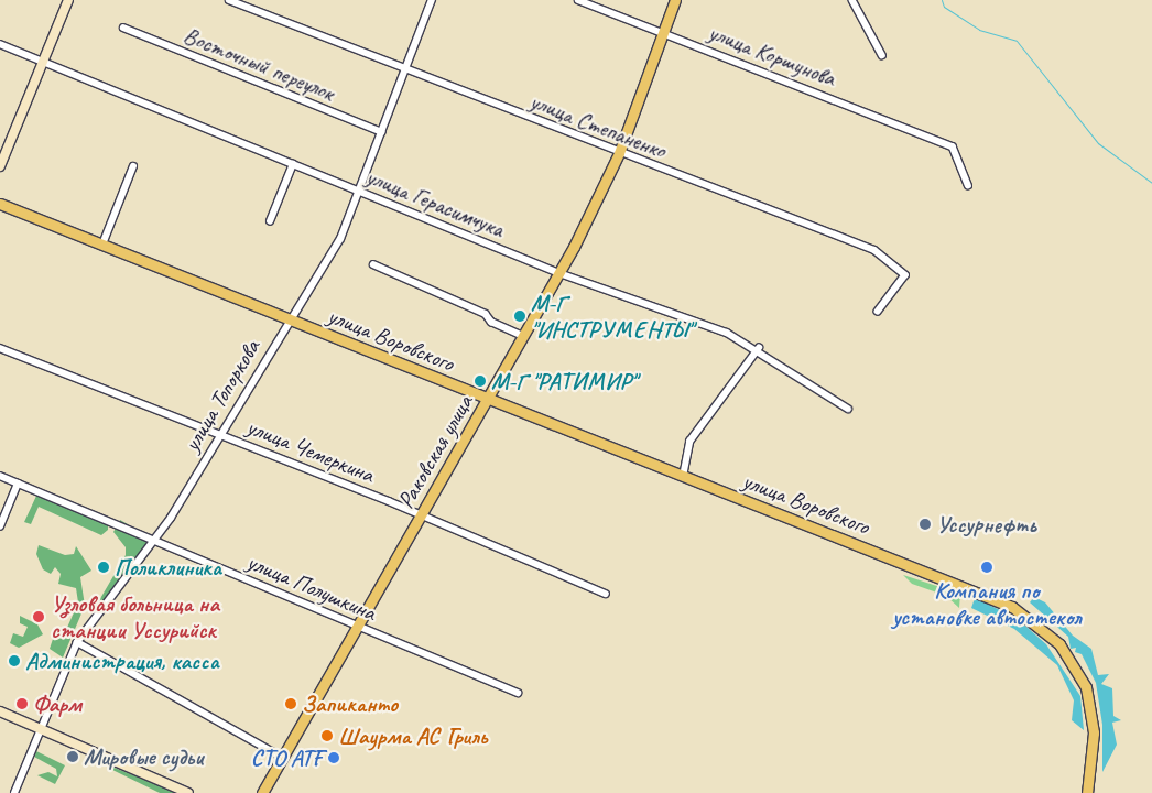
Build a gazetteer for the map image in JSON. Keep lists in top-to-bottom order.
{
  "streets": {
    "main road": ["улица Воровского", "Раковская улица"],
    "street": [
      "улица Коршунова",
      "Восточный переулок",
      "улица Степаненко",
      "улица Герасимчука",
      "улица Топоркова",
      "улица Чемеркина",
      "улица Полушкина"
    ]
  },
  "crossings": [
    ["улица Коршунова", "Раковская улица"],
    ["Восточный переулок", "улица Топоркова"],
    ["улица Степаненко", "улица Топоркова"],
    ["улица Степаненко", "Раковская улица"],
    ["улица Герасимчука", "улица Топоркова"],
    ["улица Герасимчука", "Раковская улица"],
    ["улица Воровского", "улица Топоркова"],
    ["улица Воровского", "Раковская улица"],
    ["улица Топоркова", "улица Чемеркина"],
    ["улица Топоркова", "улица Полушкина"],
    ["улица Чемеркина", "Раковская улица"],
    ["Раковская улица", "улица Полушкина"]
  ],
  "places": [
    "М-Г \"ИНСТРУМЕНТЫ\"",
    "М-Г \"РАТИМИР\"",
    "Уссурнефть",
    "Поликлиника",
    "Компания по установке автостекол",
    "Узловая больница на станции Уссурийск",
    "Администрация, касса",
    "Фарм",
    "Запиканто",
    "Шаурма АС Гриль",
    "Мировые судьи",
    "СТО ATF"
  ]
}
